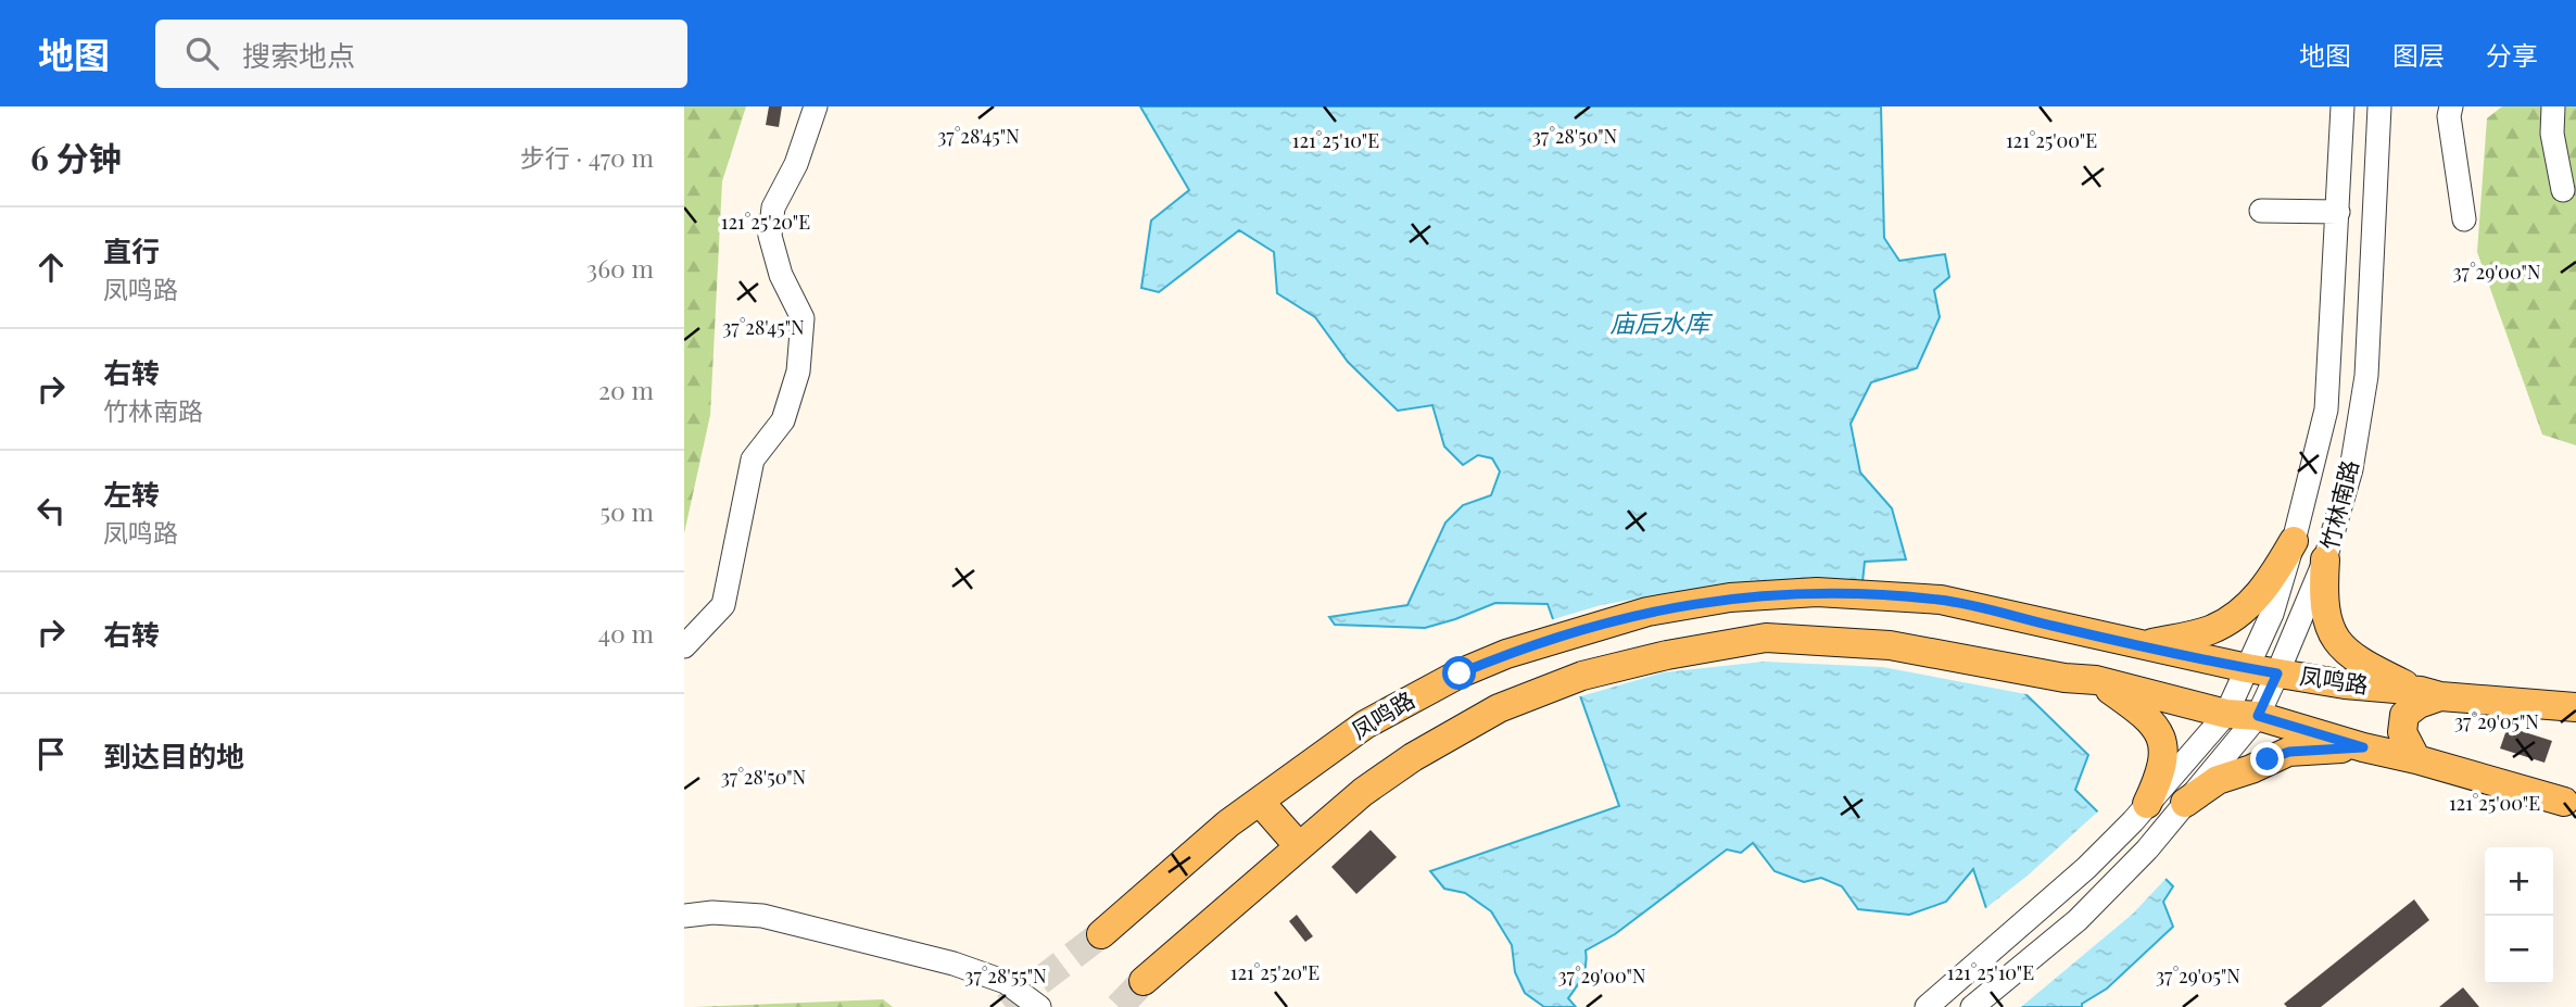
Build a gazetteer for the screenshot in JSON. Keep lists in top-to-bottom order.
{
  "streets": {
    "main road": ["凤鸣路"],
    "street": ["竹林南路"]
  },
  "crossings": [
    ["竹林南路", "凤鸣路"]
  ],
  "water": ["庙后水库"],
  "page": {
    "header": "地图",
    "search": "搜索地点",
    "nav": ["地图", "图层", "分享"],
    "heading": ["6 分钟", "步行 · 470 m"],
    "list": [
      ["直行", "凤鸣路", "360 m"],
      ["右转", "竹林南路", "20 m"],
      ["左转", "凤鸣路", "50 m"],
      ["右转", "40 m"],
      "到达目的地"
    ],
    "map_buttons": ["+", "−"]
  },
  "coordinates": [
    "37°28'45\"N",
    "37°28'50\"N",
    "121°25'00\"E",
    "121°25'10\"E",
    "121°25'20\"E",
    "37°29'00\"N",
    "37°29'05\"N",
    "37°28'55\"N"
  ]
}
